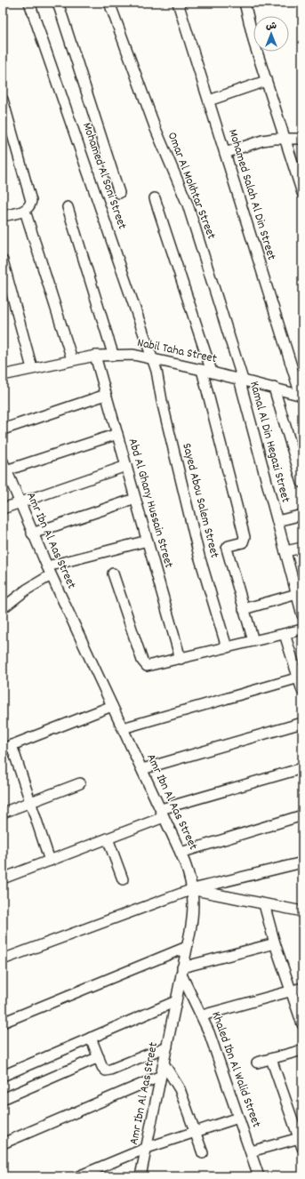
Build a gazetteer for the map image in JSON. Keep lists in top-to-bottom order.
{
  "streets": {
    "street": [
      "Mohamed Al Soni Street",
      "Omar Al Mokhtar Street",
      "Mohamed Salah Al Din Street",
      "Nabil Taha Street",
      "Kamal Al Din Hegazi Street",
      "Sayed Abou Salem Street",
      "Abd Al Ghany Hussain Street",
      "Amr Ibn Al Aas Street",
      "Khaled Ibn Al Walid Street"
    ]
  },
  "crossings": [
    ["Mohamed Al Soni Street", "Nabil Taha Street"],
    ["Mohamed Al Soni Street", "Sayed Abou Salem Street"],
    ["Omar Al Mokhtar Street", "Nabil Taha Street"],
    ["Omar Al Mokhtar Street", "Kamal Al Din Hegazi Street"],
    ["Mohamed Salah Al Din Street", "Nabil Taha Street"],
    ["Nabil Taha Street", "Kamal Al Din Hegazi Street"],
    ["Nabil Taha Street", "Sayed Abou Salem Street"],
    ["Nabil Taha Street", "Abd Al Ghany Hussain Street"],
    ["Amr Ibn Al Aas Street", "Khaled Ibn Al Walid Street"]
  ],
  "north": "top"
}
